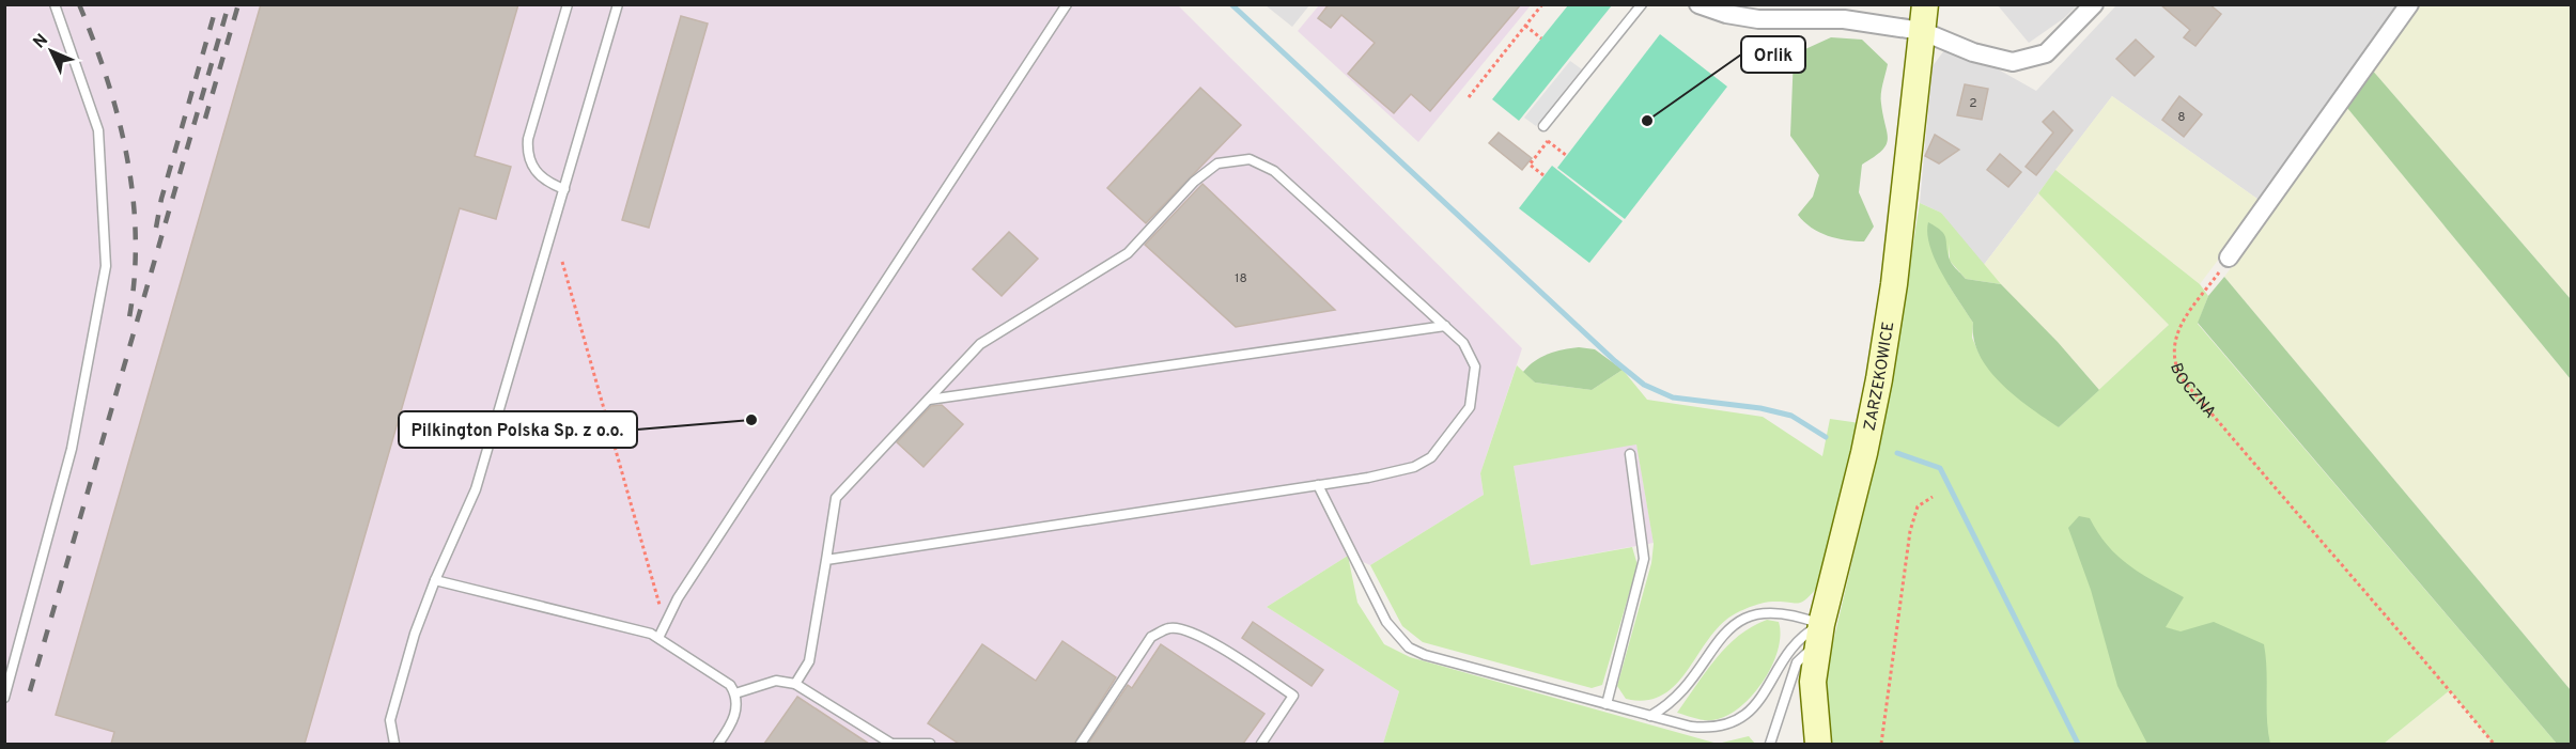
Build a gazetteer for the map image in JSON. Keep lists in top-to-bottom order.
{
  "streets": {
    "street": ["ZARZEKOWICE"],
    "path": ["BOCZNA"]
  },
  "places": ["Orlik", "Pilkington Polska Sp. z o.o."],
  "house_numbers": ["2", "8", "18"],
  "north": "top left"
}
